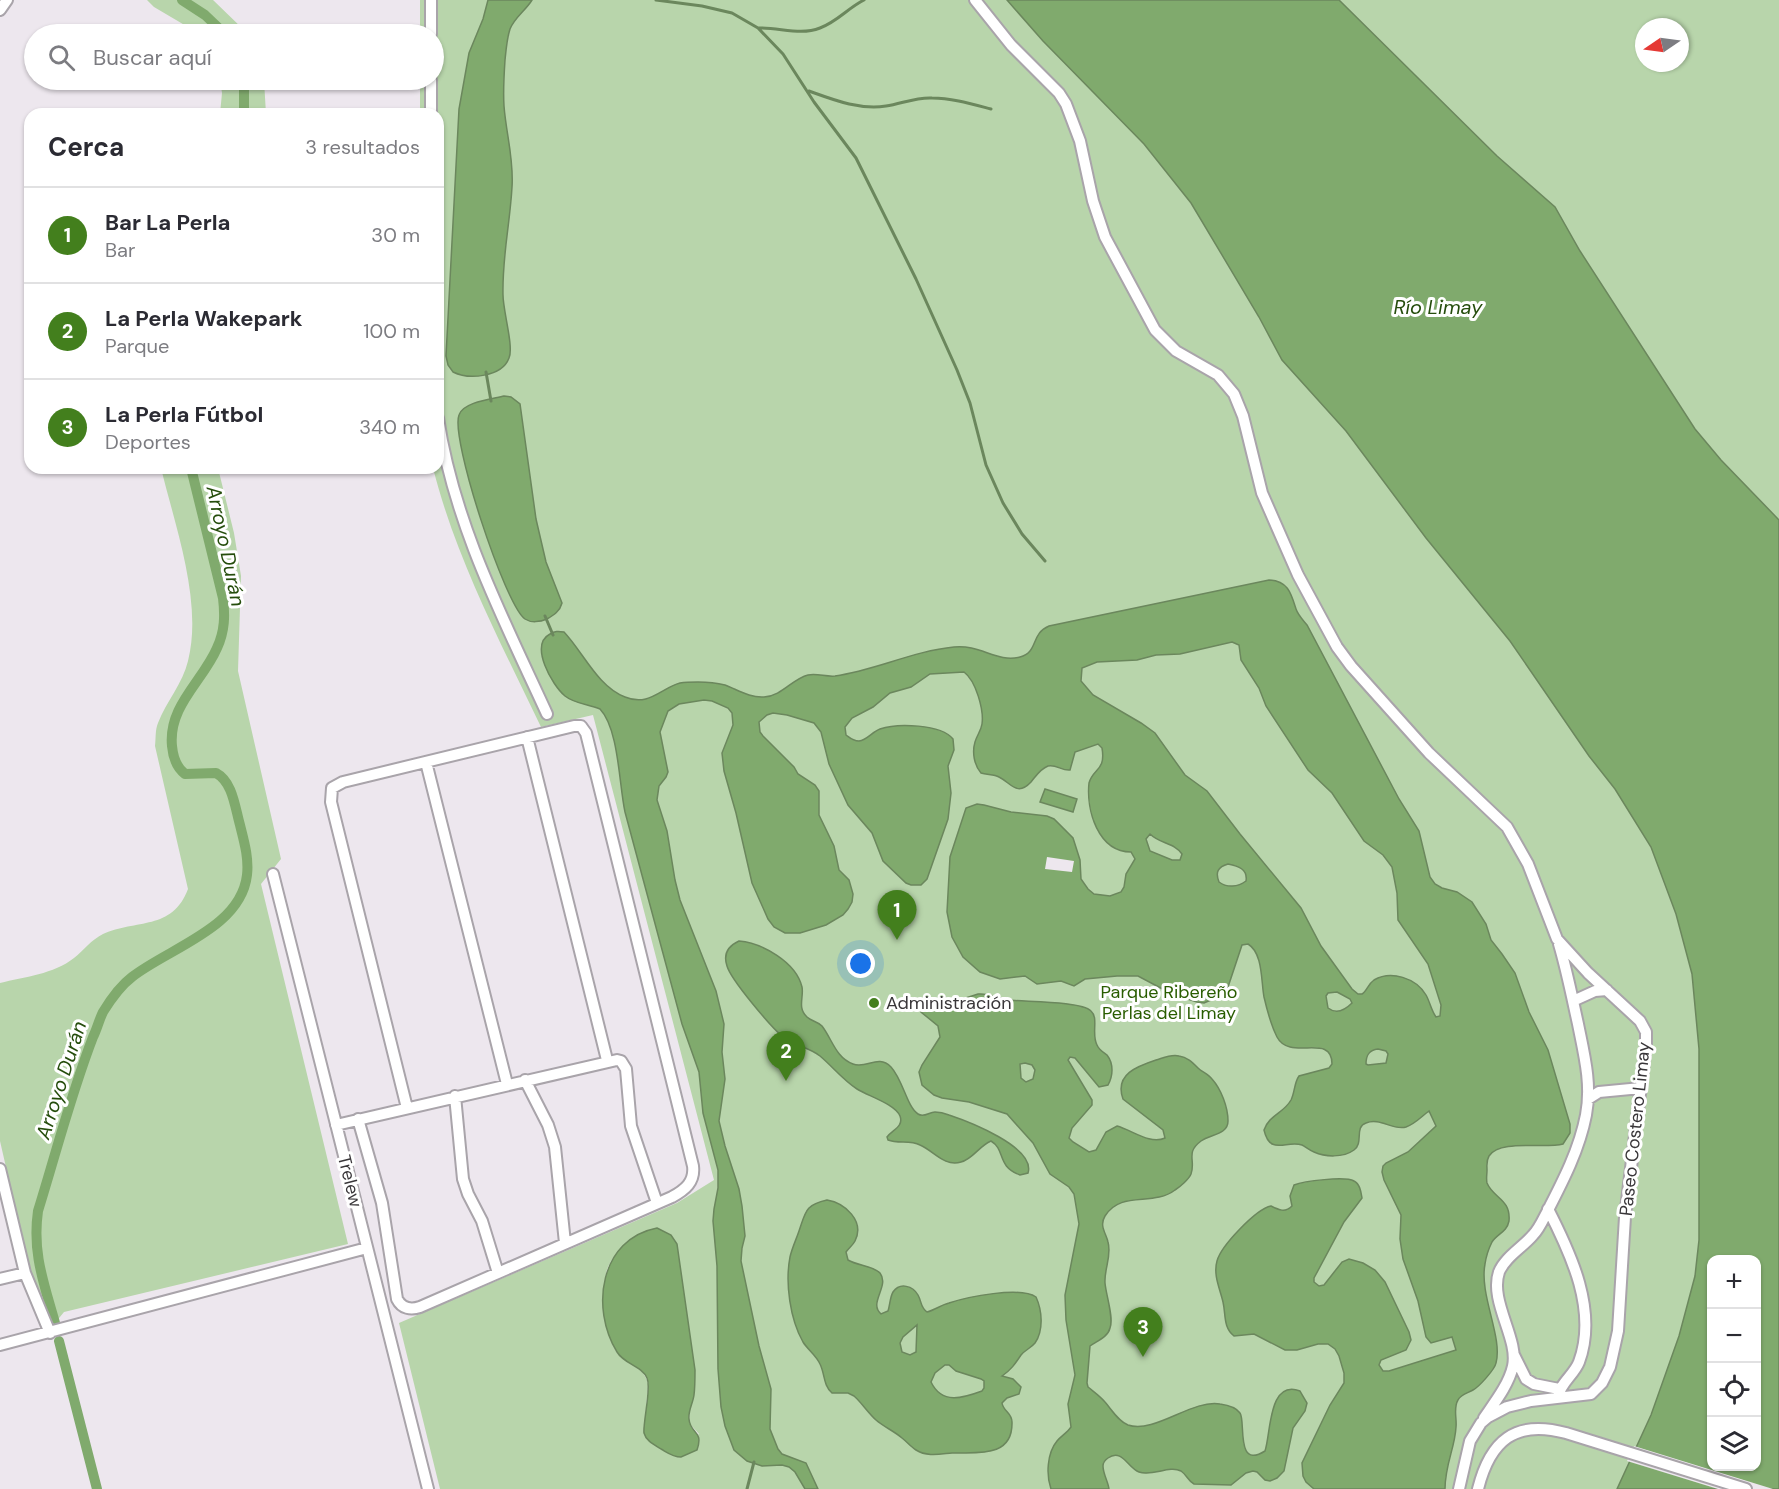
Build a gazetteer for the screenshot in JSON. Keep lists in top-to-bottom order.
{
  "streets": {
    "street": ["Paseo Costero Limay", "Trelew"]
  },
  "water": ["Río Limay", "Arroyo Durán"],
  "parks": ["Parque Ribereño Perlas del Limay"],
  "places": ["Administración"],
  "north": "left",
  "page": {
    "search": "Buscar aquí",
    "heading": ["Cerca", "3 resultados"],
    "list": [
      {
        "mark": "1",
        "name": "Bar La Perla",
        "note": "Bar",
        "value": "30 m"
      },
      {
        "mark": "2",
        "name": "La Perla Wakepark",
        "note": "Parque",
        "value": "100 m"
      },
      {
        "mark": "3",
        "name": "La Perla Fútbol",
        "note": "Deportes",
        "value": "340 m"
      }
    ],
    "pins": ["1", "2", "3"],
    "map_buttons": ["+", "−"]
  }
}
